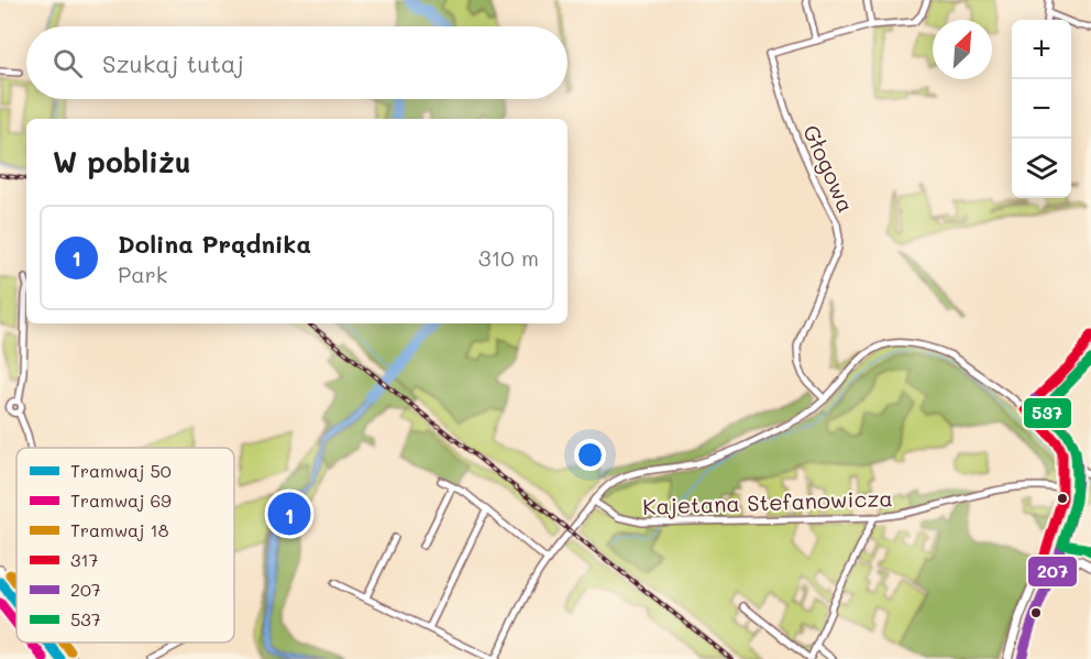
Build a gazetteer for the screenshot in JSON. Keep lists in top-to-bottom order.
{
  "streets": {
    "street": ["Głogowa", "Kajetana Stefanowicza"]
  },
  "lines": [
    "transit line 317",
    "transit line 207",
    "transit line 537",
    "tram line 18",
    "tram line 50",
    "tram line 69"
  ],
  "legend": [
    "Tramwaj 50",
    "Tramwaj 69",
    "Tramwaj 18",
    "317",
    "207",
    "537"
  ],
  "north": "top right",
  "page": {
    "map_buttons": ["+", "−"],
    "search": "Szukaj tutaj",
    "heading": "W pobliżu",
    "list": [
      {
        "mark": "1",
        "name": "Dolina Prądnika",
        "note": "Park",
        "value": "310 m"
      }
    ],
    "pins": "1"
  }
}
